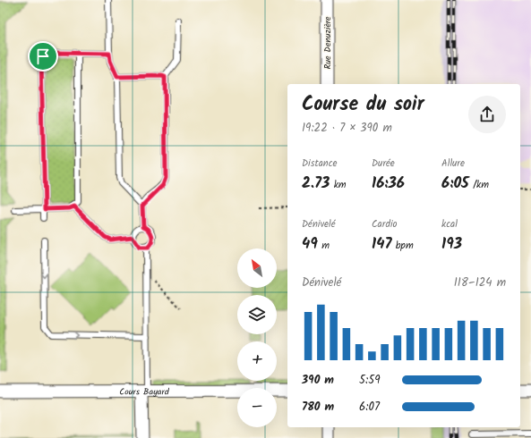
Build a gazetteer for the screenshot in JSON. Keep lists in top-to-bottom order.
{
  "streets": {
    "street": ["Rue Denuzière", "Cours Bayard"]
  },
  "north": "top left",
  "page": {
    "heading": ["Course du soir", "19:22 · 7 × 390 m"],
    "stats": [
      ["Distance", "2.73 km"],
      ["Durée", "16:36"],
      ["Allure", "6:05 /km"],
      ["Dénivelé", "49 m"],
      ["Cardio", "147 bpm"],
      ["kcal", "193"]
    ],
    "map_buttons": ["+", "−"],
    "chart": ["Dénivelé", "118–124 m"],
    "list": [
      {
        "name": "390 m",
        "note": "5:59"
      },
      {
        "name": "780 m",
        "note": "6:07"
      }
    ]
  }
}
